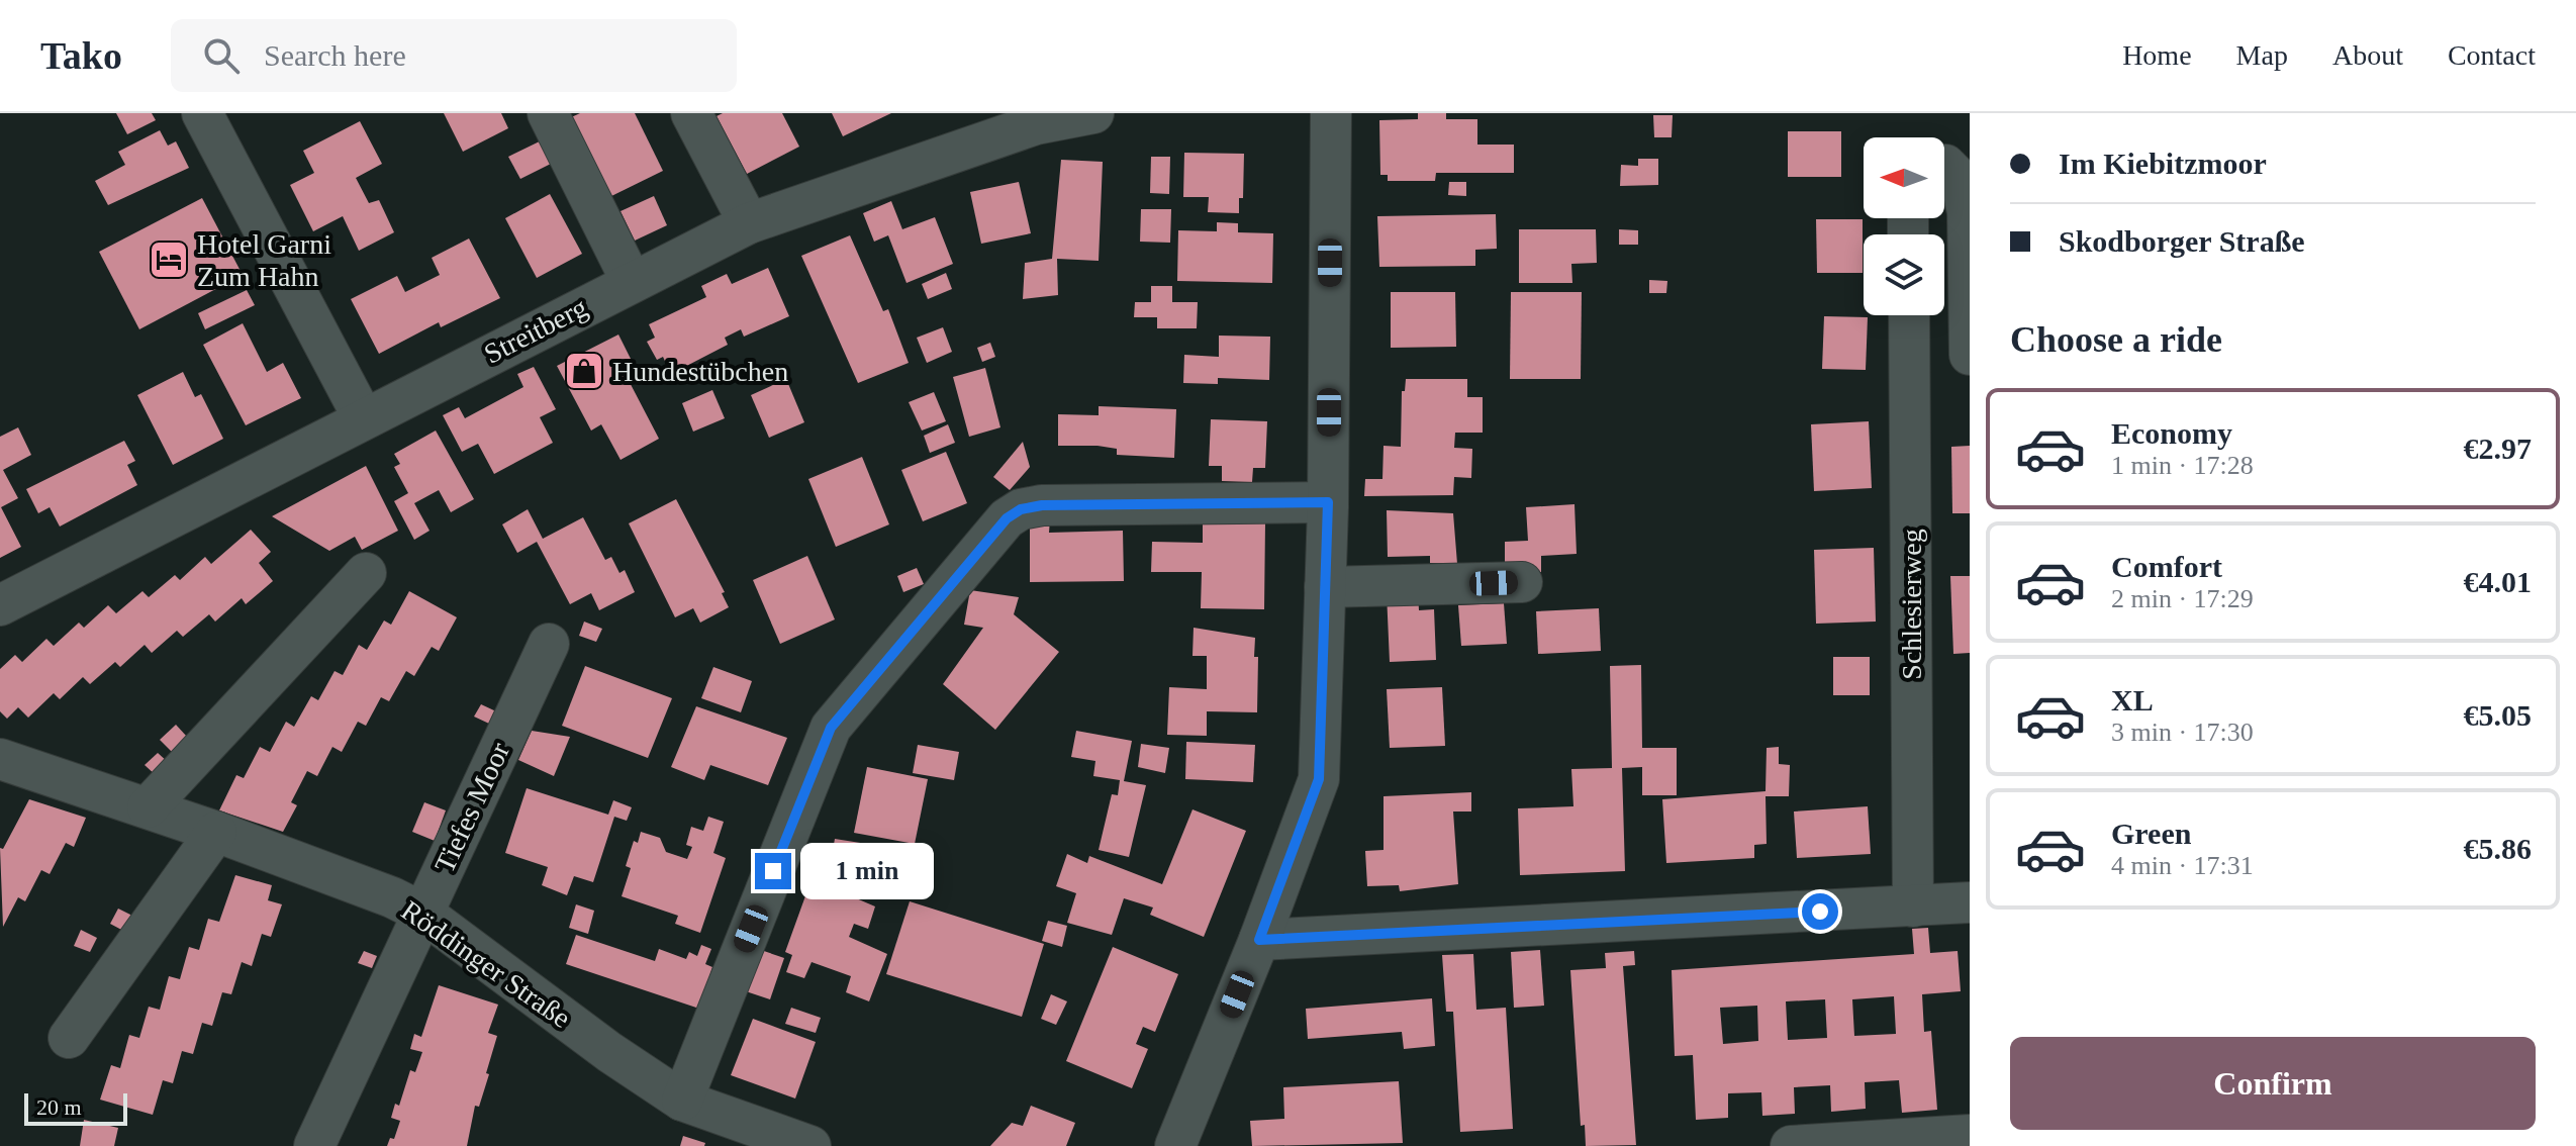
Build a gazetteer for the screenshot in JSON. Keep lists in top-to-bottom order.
{
  "streets": {
    "street": [
      "Streitberg",
      "Schlesierweg",
      "Tiefes Moor",
      "Röddinger Straße"
    ]
  },
  "crossings": [
    ["Tiefes Moor", "Röddinger Straße"]
  ],
  "places": {
    "hotel": ["Hotel Garni Zum Hahn"],
    "shop": ["Hundestübchen"]
  },
  "scale_bar": "20 m",
  "north": "left",
  "page": {
    "header": "Tako",
    "search": "Search here",
    "nav": [
      "Home",
      "Map",
      "About",
      "Contact"
    ],
    "banner": ["Im Kiebitzmoor", "Skodborger Straße"],
    "heading": "Choose a ride",
    "list": [
      {
        "name": "Economy",
        "note": "1 min · 17:28",
        "value": "€2.97"
      },
      {
        "name": "Comfort",
        "note": "2 min · 17:29",
        "value": "€4.01"
      },
      {
        "name": "XL",
        "note": "3 min · 17:30",
        "value": "€5.05"
      },
      {
        "name": "Green",
        "note": "4 min · 17:31",
        "value": "€5.86"
      }
    ],
    "bubble": "1 min",
    "buttons": "Confirm",
    "scale": "20 m"
  }
}
